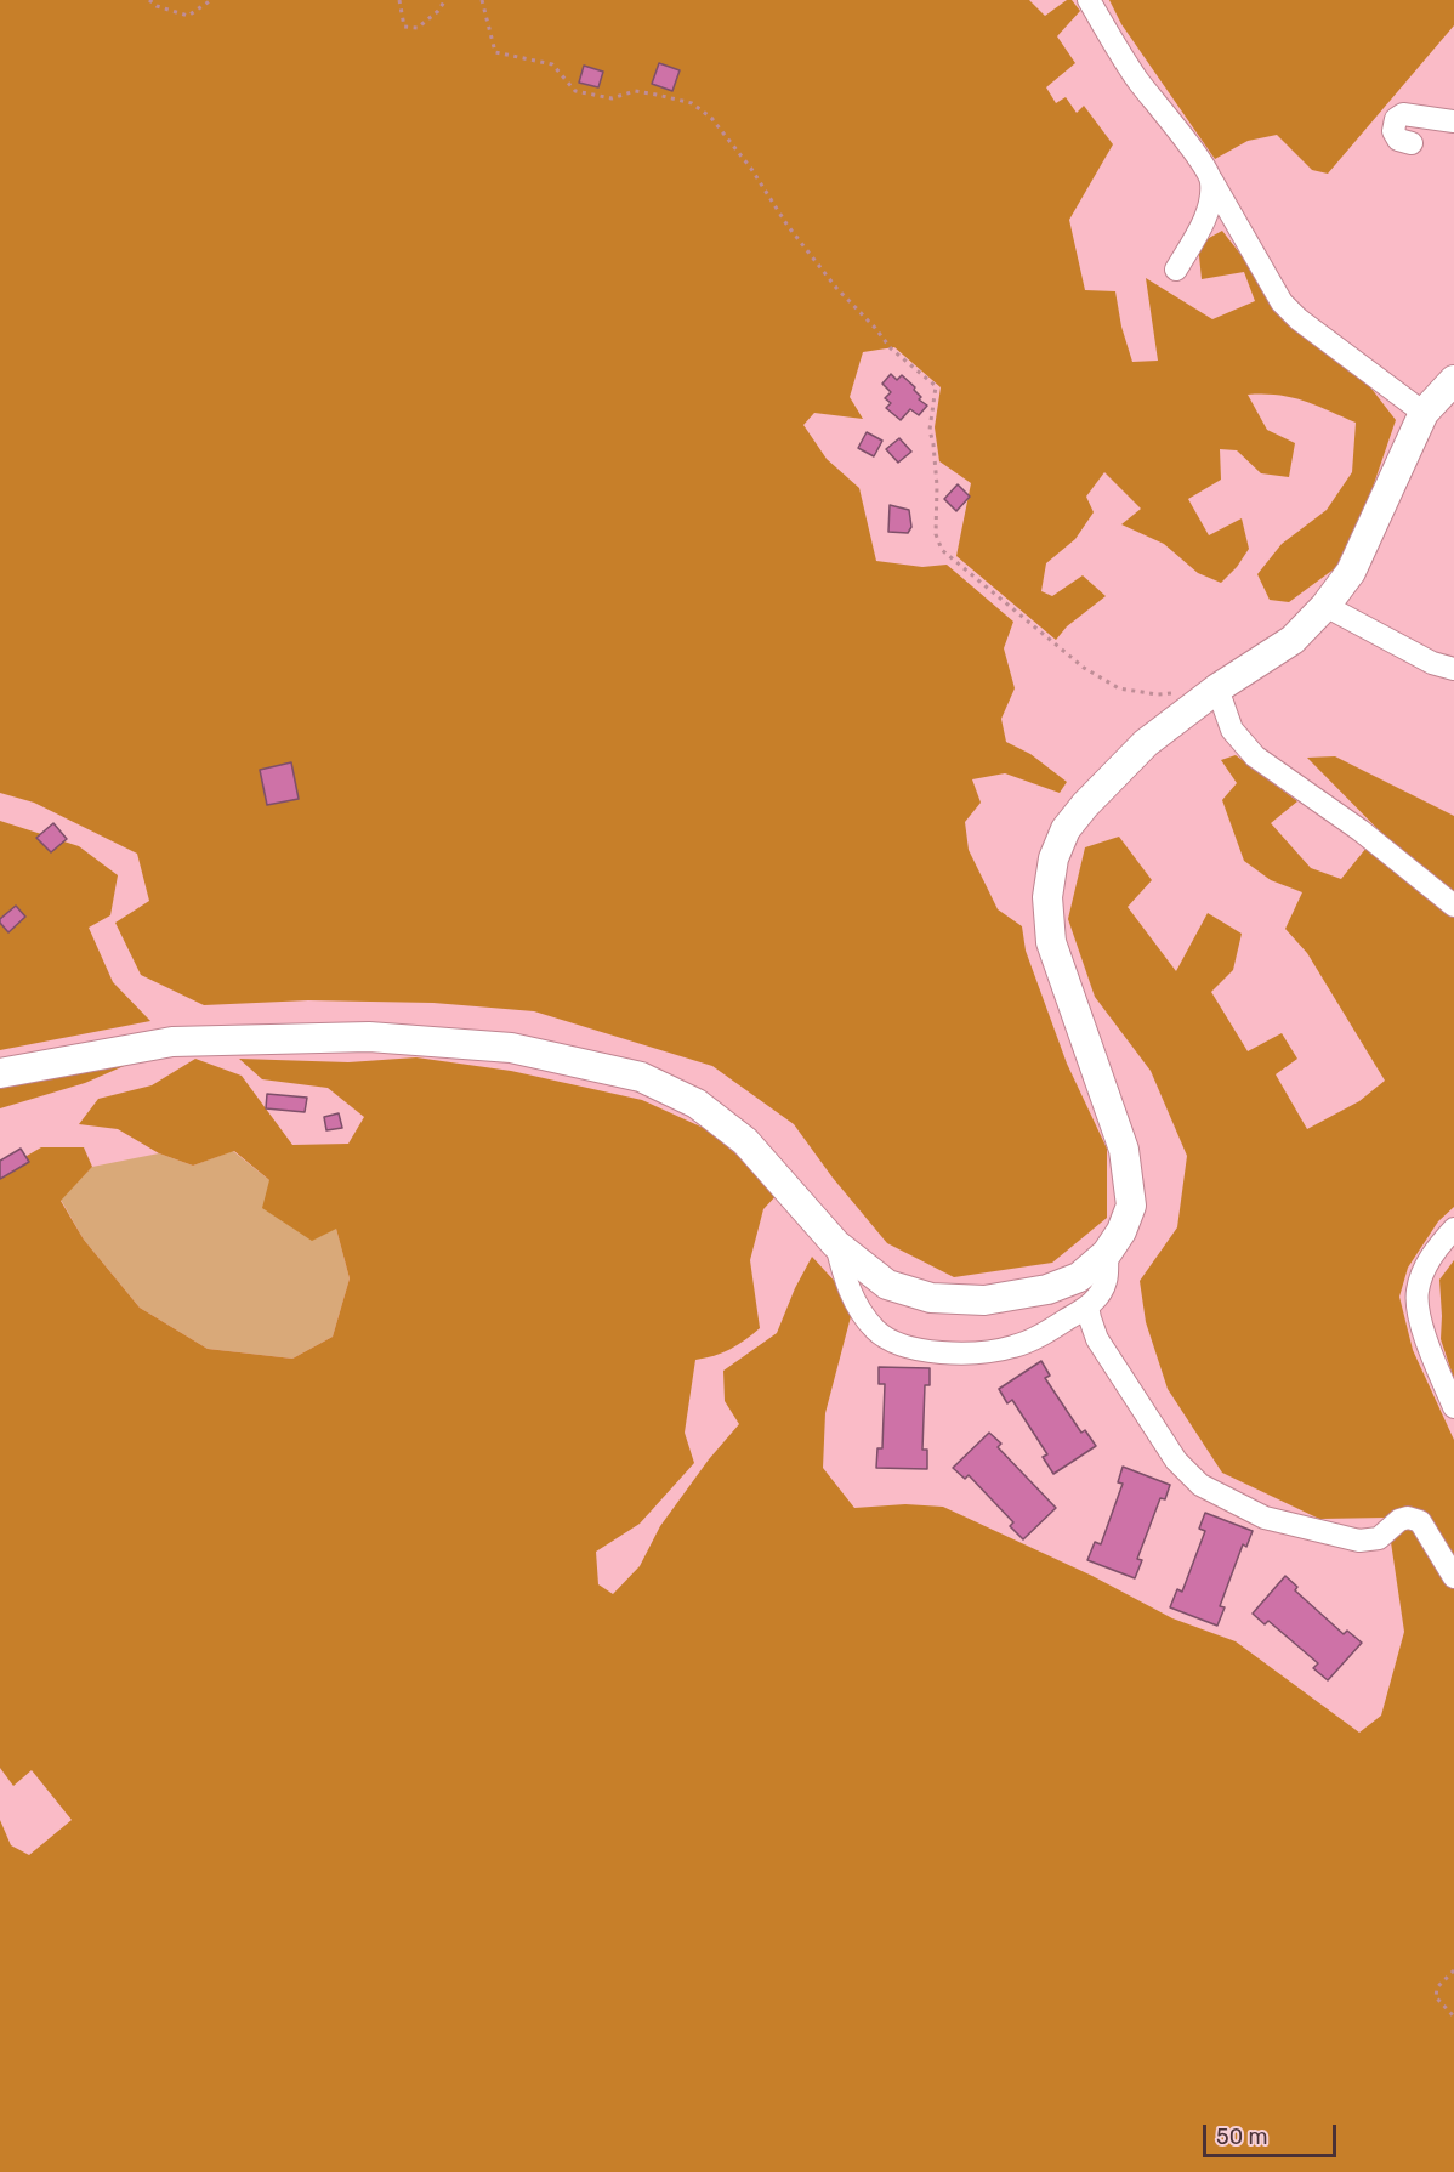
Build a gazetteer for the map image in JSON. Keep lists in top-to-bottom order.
{
  "scale_bar": "50 m"
}
